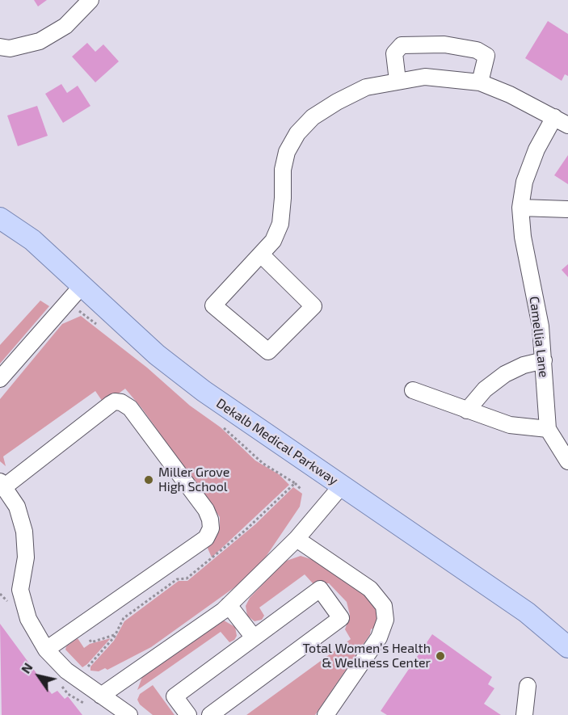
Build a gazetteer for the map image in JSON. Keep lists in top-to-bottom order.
{
  "streets": {
    "main road": ["Dekalb Medical Parkway"],
    "street": ["Camellia Lane"]
  },
  "places": ["Miller Grove High School", "Total Women’s Health & Wellness Center"],
  "north": "top left"
}
